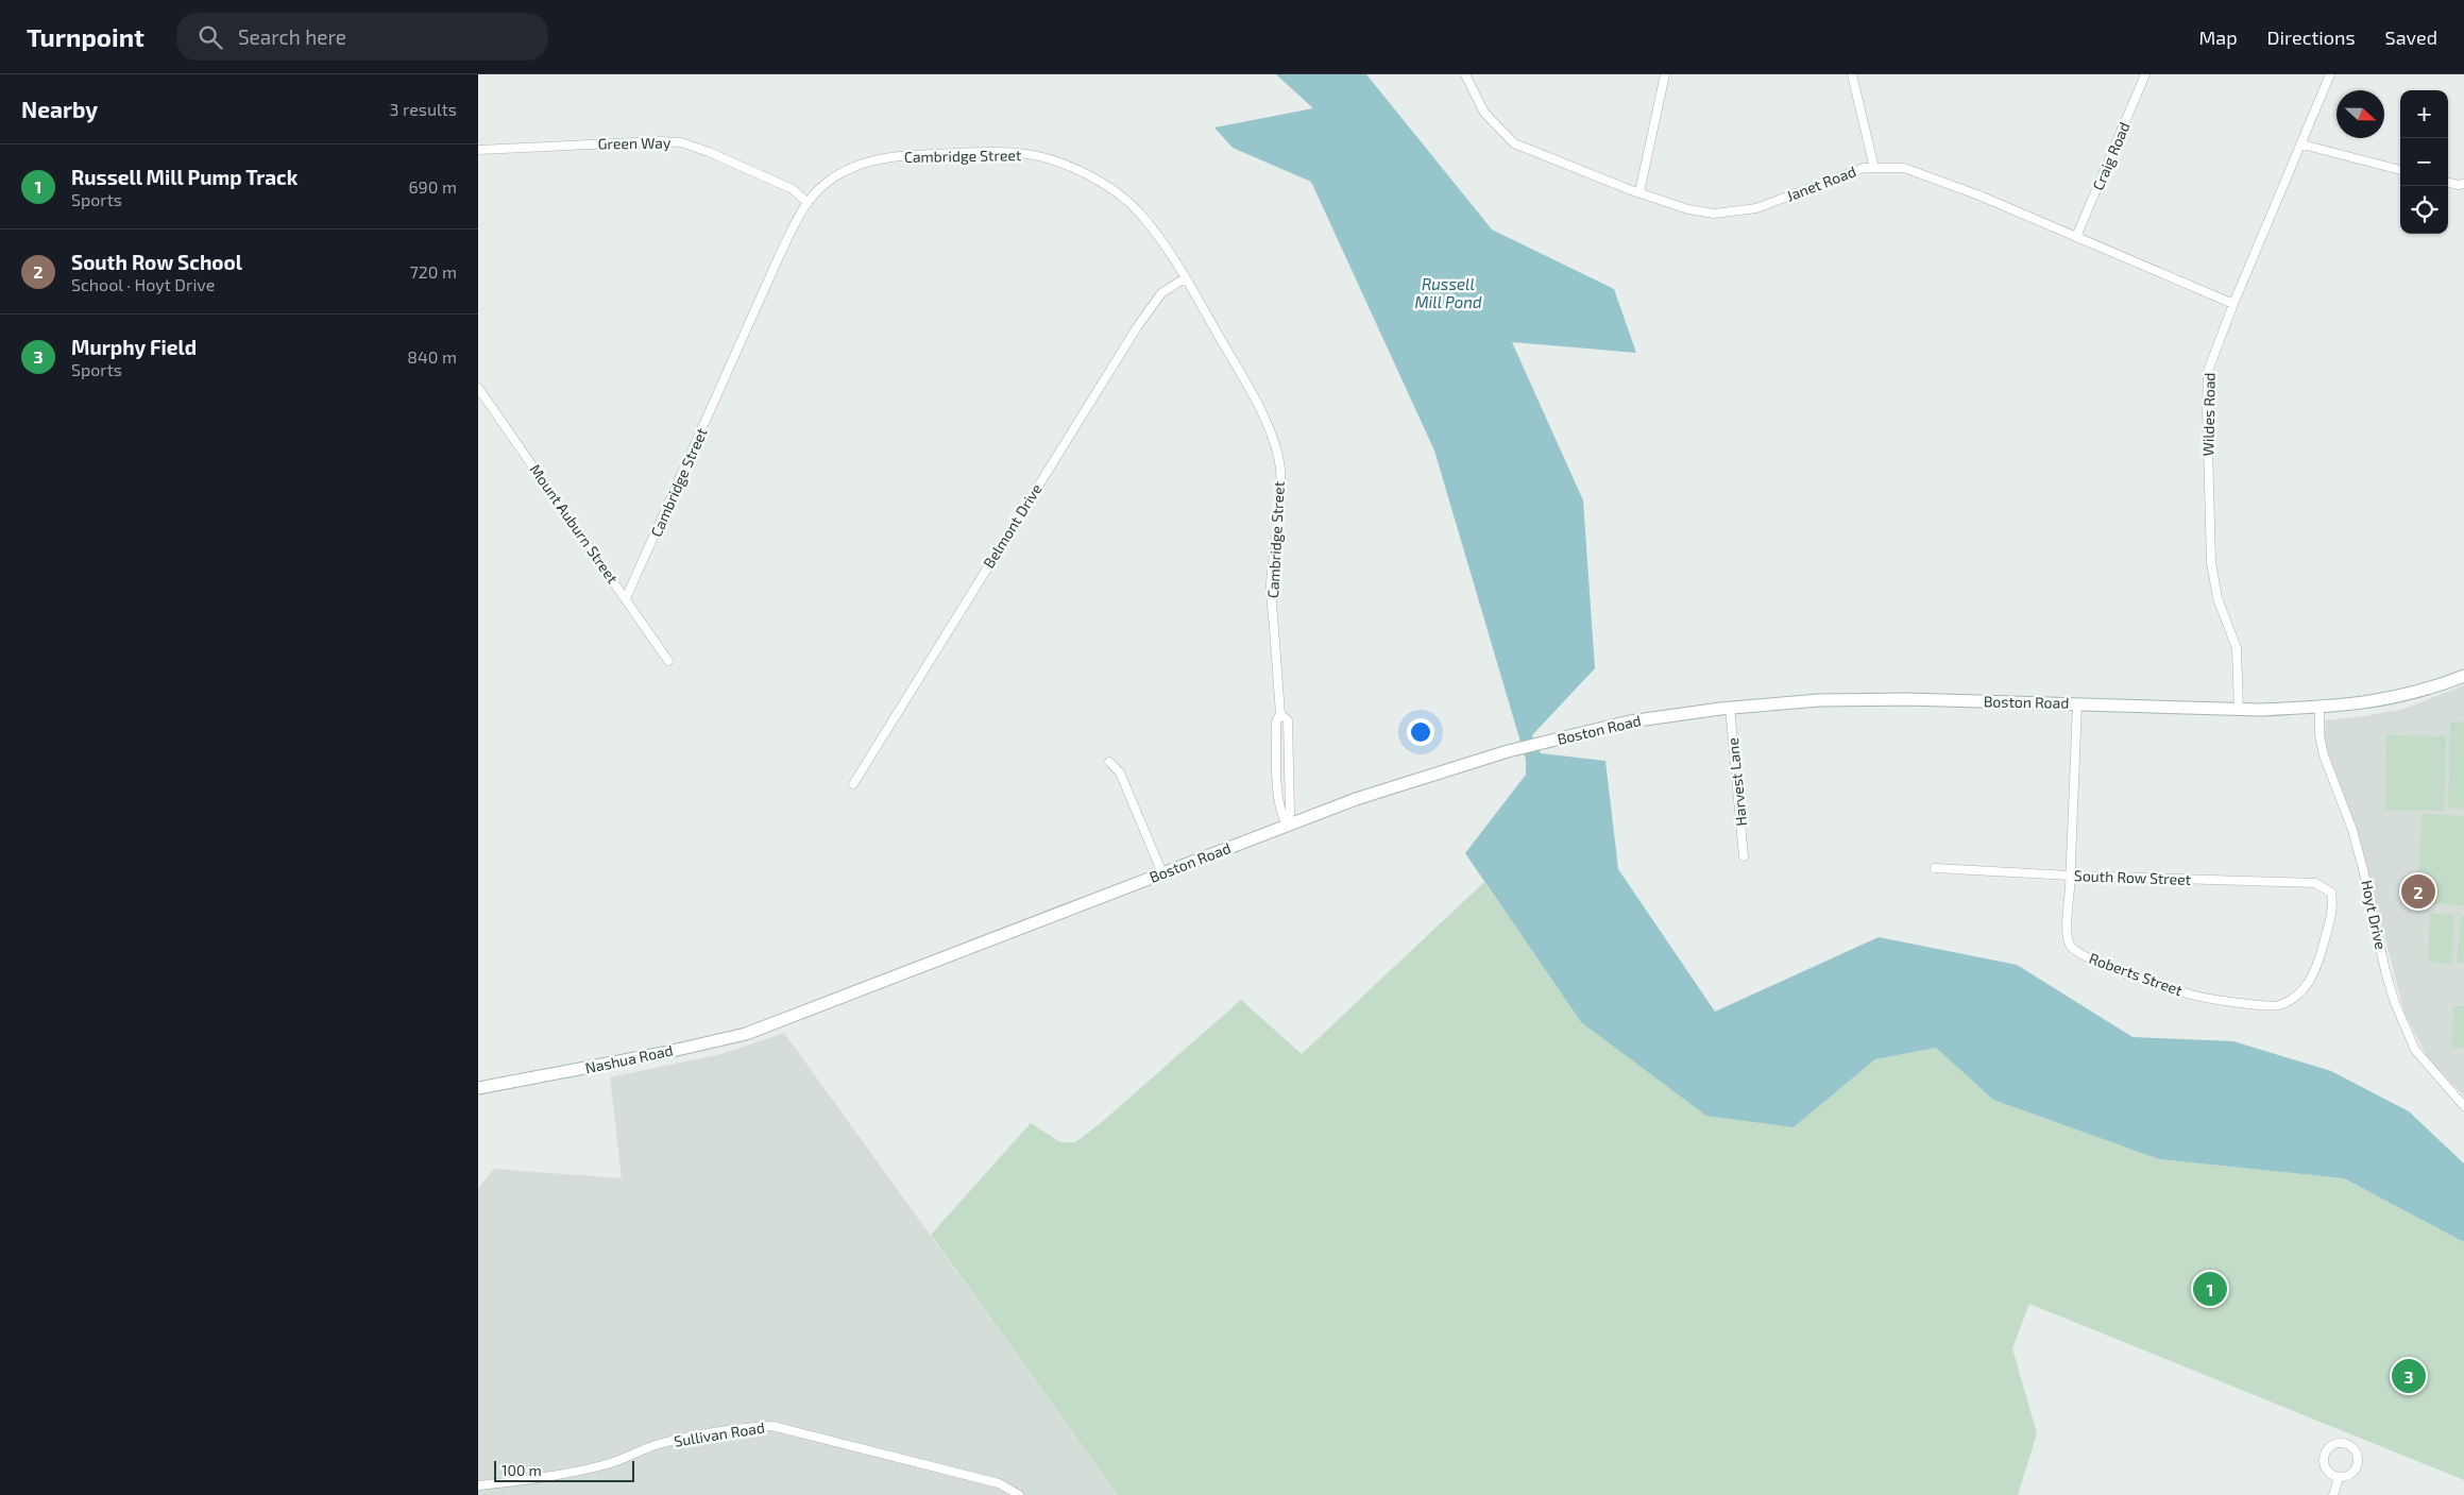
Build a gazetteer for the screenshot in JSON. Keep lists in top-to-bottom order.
{
  "streets": {
    "main road": ["Boston Road", "Nashua Road"],
    "street": [
      "Green Way",
      "Cambridge Street",
      "Craig Road",
      "Janet Road",
      "Wildes Road",
      "Mount Auburn Street",
      "Belmont Drive",
      "Harvest Lane",
      "South Row Street",
      "Hoyt Drive",
      "Roberts Street",
      "Sullivan Road"
    ]
  },
  "crossings": [
    ["Green Way", "Cambridge Street"],
    ["Cambridge Street", "Mount Auburn Street"],
    ["Cambridge Street", "Belmont Drive"],
    ["Cambridge Street", "Boston Road"],
    ["Craig Road", "Janet Road"],
    ["Janet Road", "Wildes Road"],
    ["Wildes Road", "Boston Road"],
    ["Boston Road", "Harvest Lane"],
    ["Boston Road", "Hoyt Drive"],
    ["Boston Road", "Roberts Street"],
    ["Boston Road", "Nashua Road"],
    ["South Row Street", "Roberts Street"]
  ],
  "water": ["Russell Mill Pond"],
  "scale_bar": "100 m",
  "north": "right",
  "page": {
    "header": "Turnpoint",
    "search": "Search here",
    "nav": ["Map", "Directions", "Saved"],
    "heading": ["Nearby", "3 results"],
    "map_buttons": ["+", "−"],
    "list": [
      {
        "mark": "1",
        "name": "Russell Mill Pump Track",
        "note": "Sports",
        "value": "690 m"
      },
      {
        "mark": "2",
        "name": "South Row School",
        "note": "School · Hoyt Drive",
        "value": "720 m"
      },
      {
        "mark": "3",
        "name": "Murphy Field",
        "note": "Sports",
        "value": "840 m"
      }
    ],
    "pins": ["2", "1", "3"],
    "scale": "100 m"
  }
}
